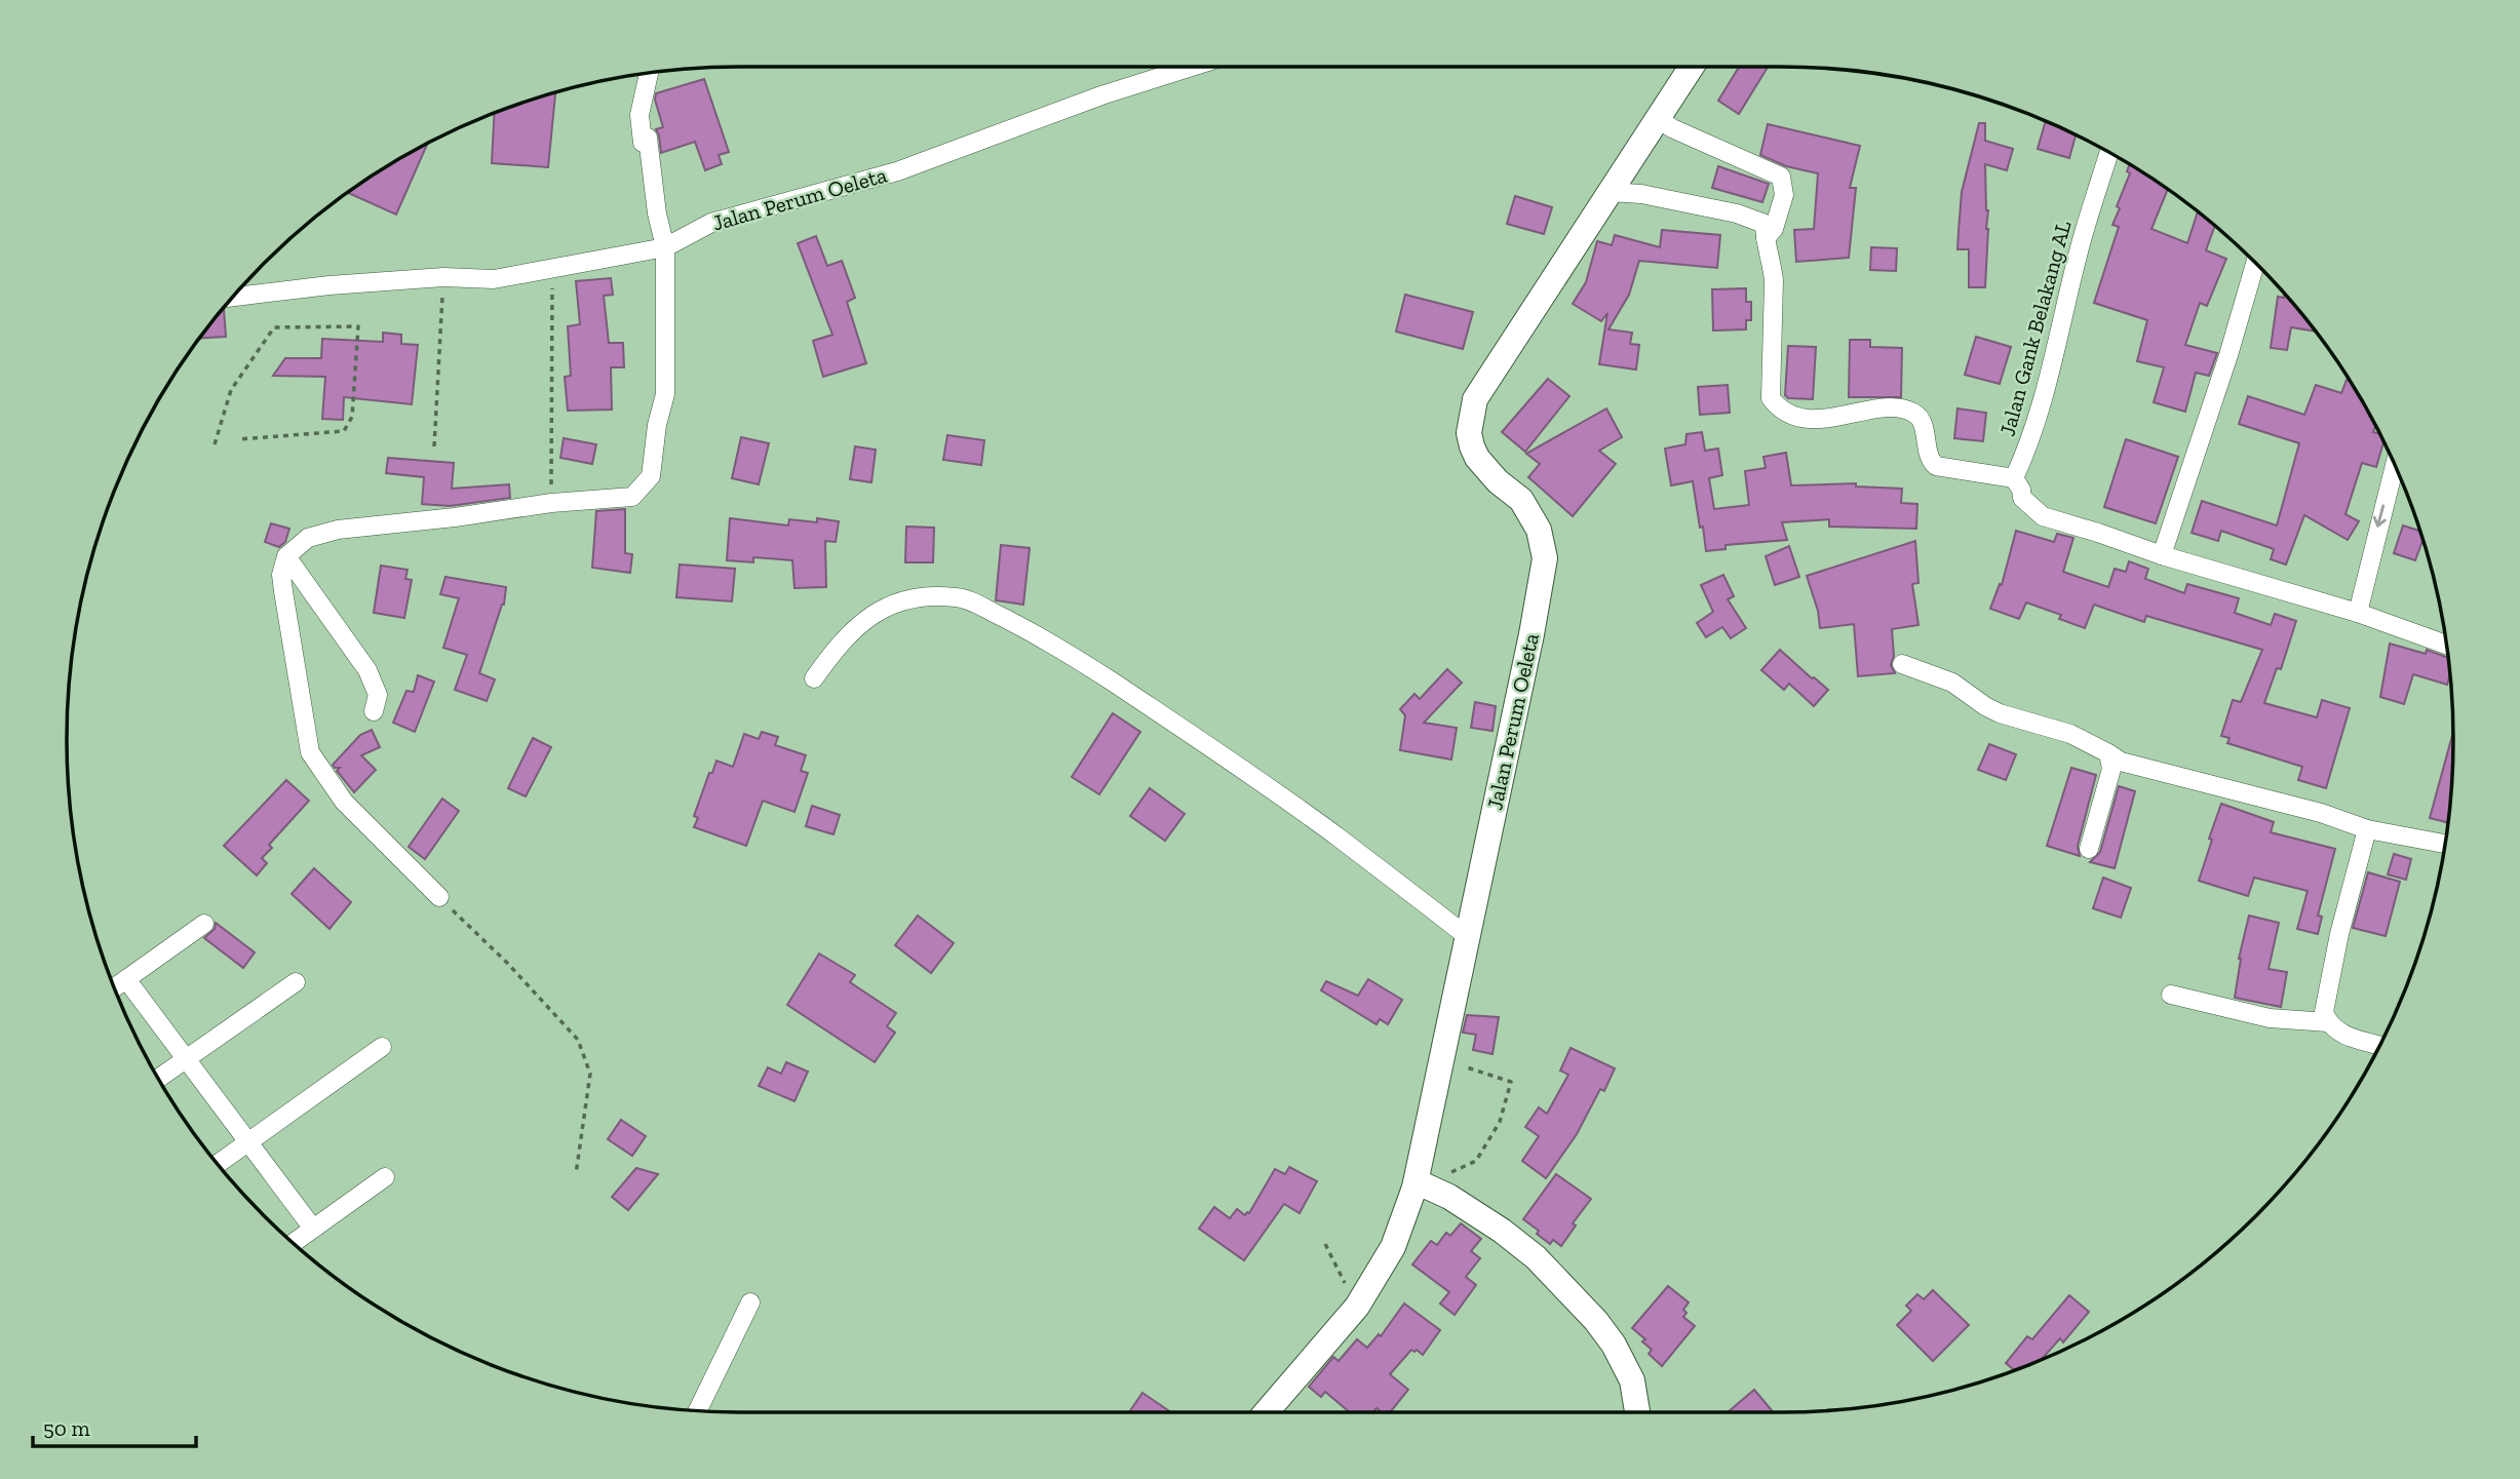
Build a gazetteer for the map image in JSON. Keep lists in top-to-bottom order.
{
  "streets": {
    "street": ["Jalan Perum Oeleta", "Jalan Gank Belakang AL"]
  },
  "scale_bar": "50 m"
}
